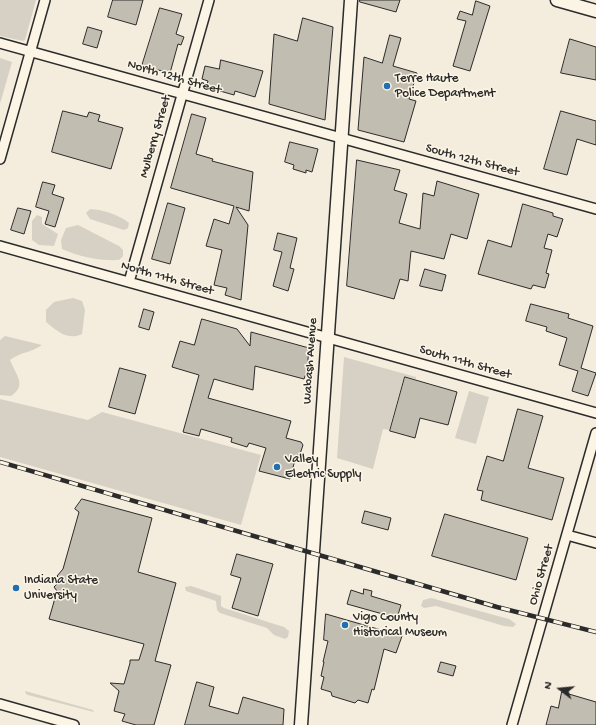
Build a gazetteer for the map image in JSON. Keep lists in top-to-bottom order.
{
  "streets": {
    "main road": ["Wabash Avenue"],
    "street": [
      "North 12th Street",
      "Mulberry Street",
      "South 12th Street",
      "North 11th Street",
      "South 11th Street",
      "Ohio Street"
    ]
  },
  "crossings": [
    ["North 12th Street", "Mulberry Street"],
    ["North 12th Street", "South 12th Street"],
    ["North 12th Street", "Wabash Avenue"],
    ["Mulberry Street", "North 11th Street"],
    ["South 12th Street", "Wabash Avenue"],
    ["North 11th Street", "Wabash Avenue"],
    ["North 11th Street", "South 11th Street"],
    ["Wabash Avenue", "South 11th Street"]
  ],
  "places": [
    "Terre Haute Police Department",
    "Valley Electric Supply",
    "Indiana State University",
    "Vigo County Historical Museum"
  ],
  "north": "left"
}
